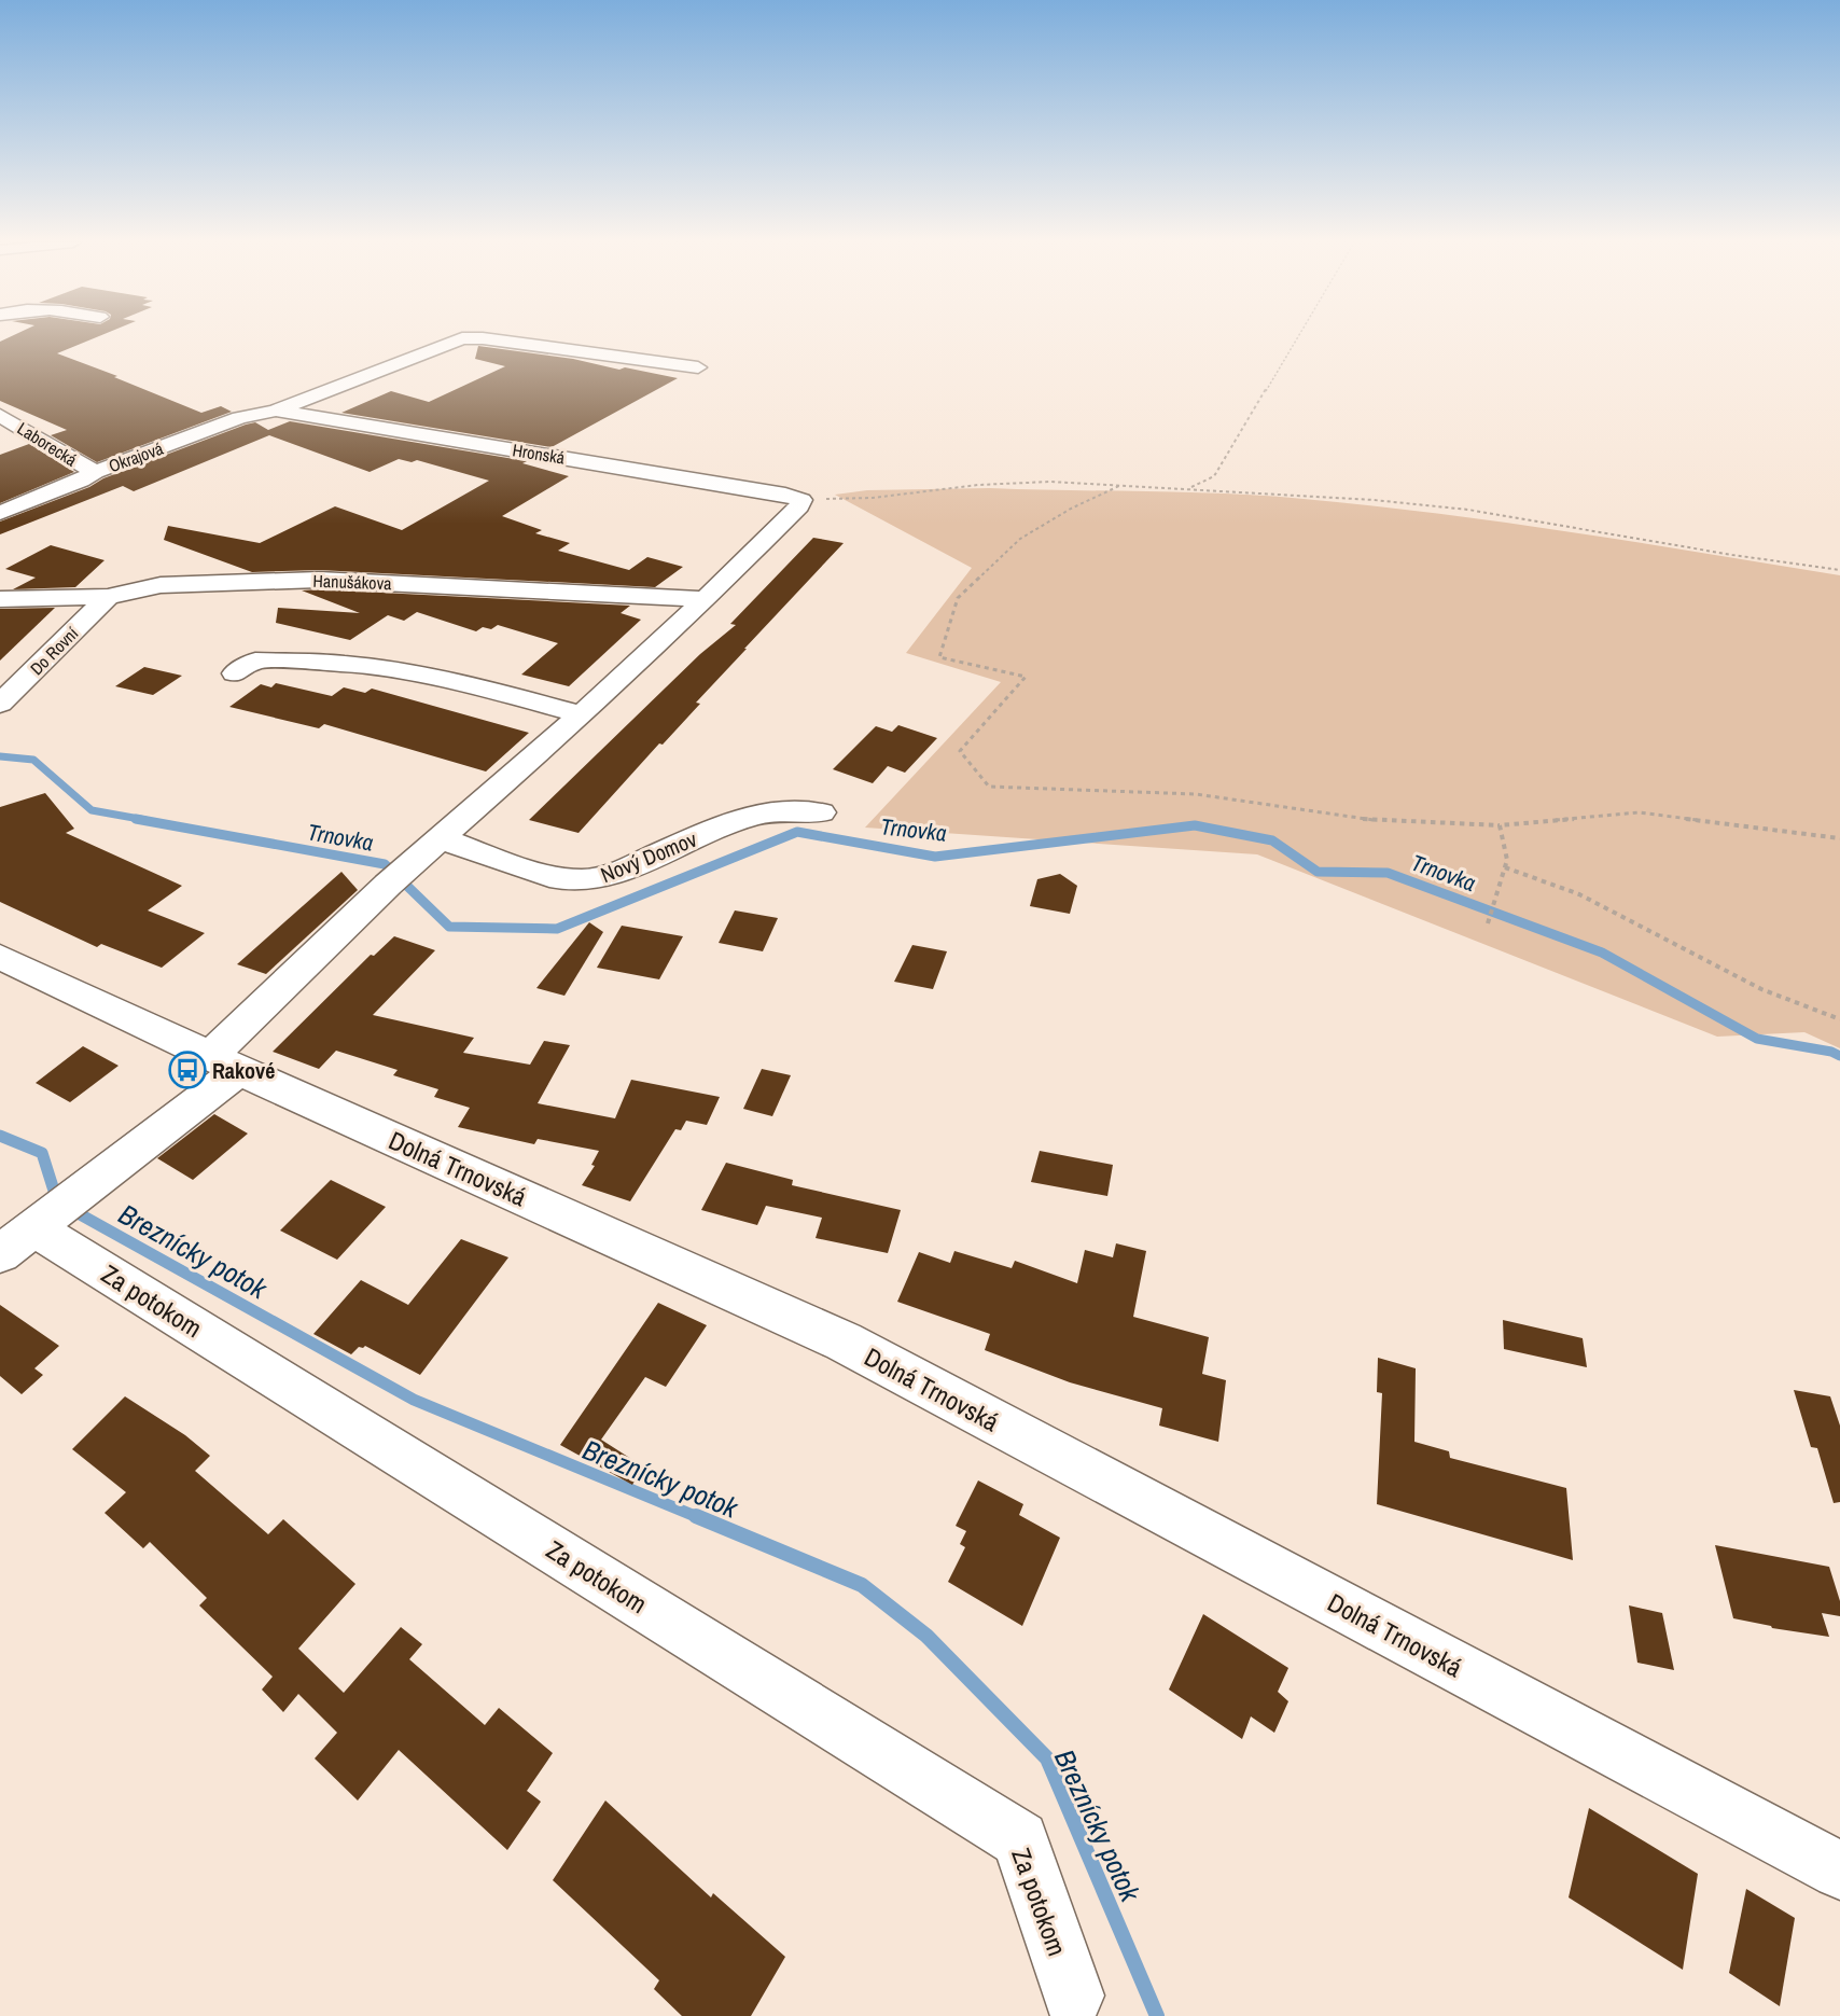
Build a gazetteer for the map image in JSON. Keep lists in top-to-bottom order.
{
  "streets": {
    "street": [
      "Laborecká",
      "Hronská",
      "Okrajová",
      "Hanušákova",
      "Do Rovní",
      "Nový Domov",
      "Dolná Trnovská",
      "Za potokom"
    ]
  },
  "crossings": [
    ["Laborecká", "Okrajová"],
    ["Hronská", "Okrajová"],
    ["Hanušákova", "Do Rovní"]
  ],
  "water": ["Trnovka", "Breznícky potok"],
  "places": {
    "bus stop": ["Rakové"]
  }
}
